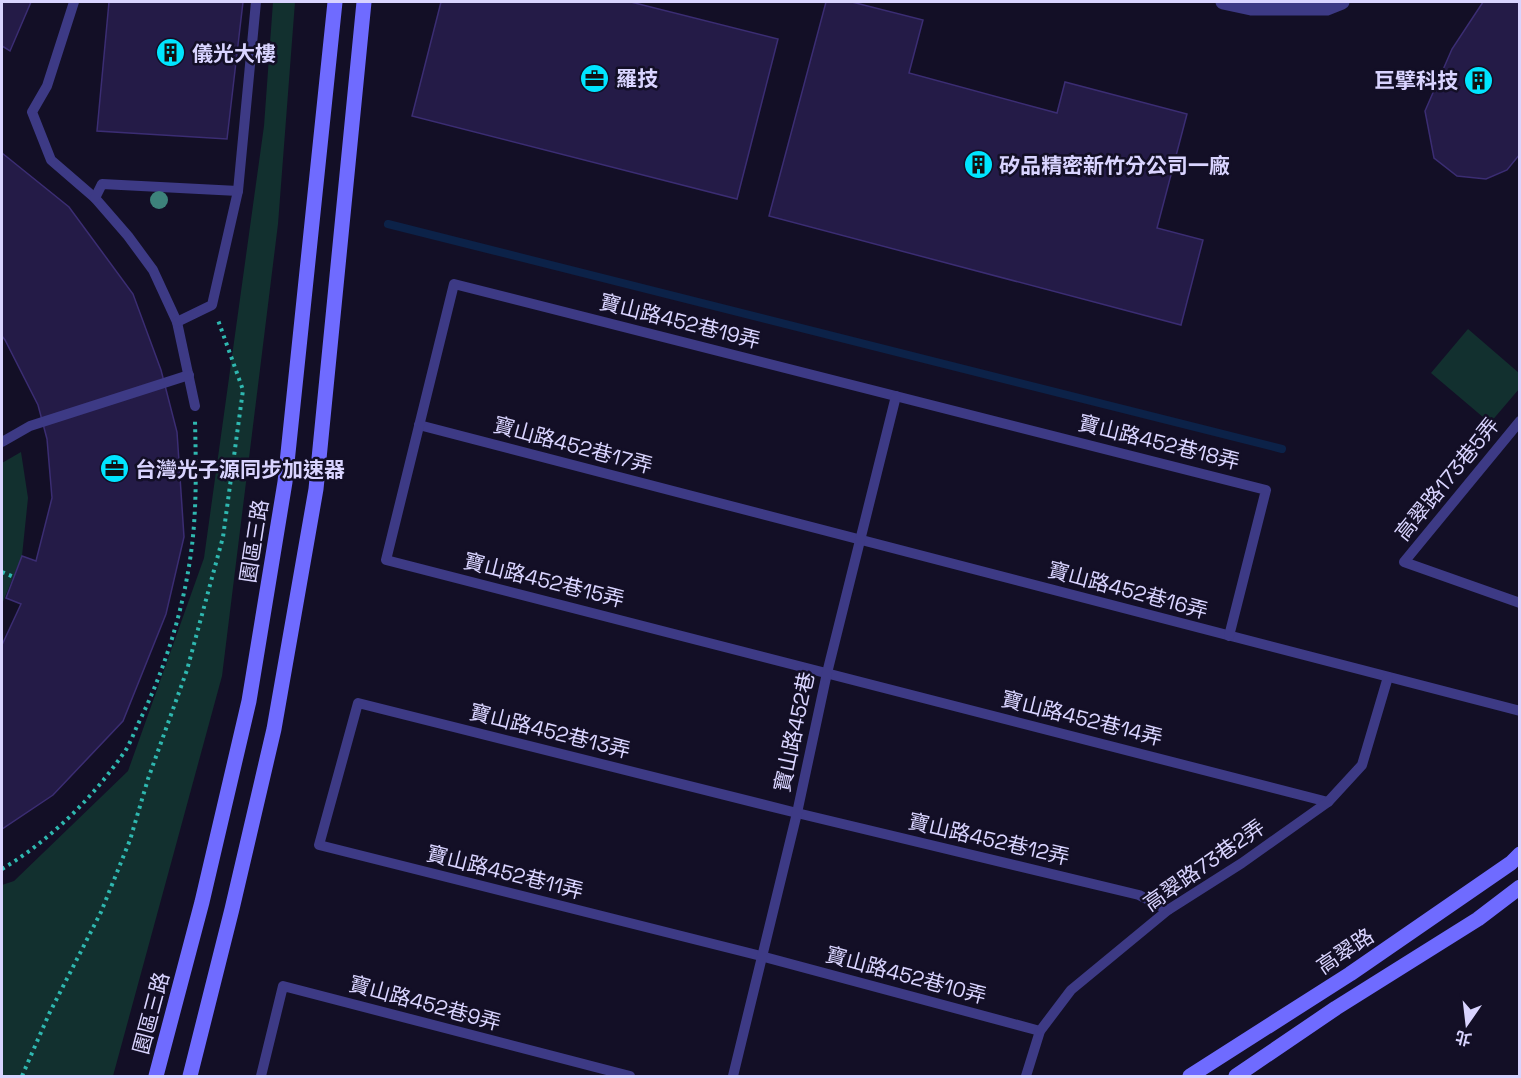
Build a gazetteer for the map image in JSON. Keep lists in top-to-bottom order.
{
  "streets": {
    "street": ["園區三路", "高翠路"],
    "lane": [
      "寶山路452巷19弄",
      "寶山路452巷18弄",
      "寶山路452巷17弄",
      "高翠路173巷5弄",
      "寶山路452巷15弄",
      "寶山路452巷16弄",
      "寶山路452巷14弄",
      "寶山路452巷13弄",
      "寶山路452巷",
      "寶山路452巷12弄",
      "高翠路73巷2弄",
      "寶山路452巷11弄",
      "寶山路452巷10弄",
      "寶山路452巷9弄"
    ]
  },
  "crossings": [
    ["寶山路452巷19弄", "寶山路452巷18弄"],
    ["寶山路452巷19弄", "寶山路452巷17弄"],
    ["寶山路452巷19弄", "寶山路452巷15弄"],
    ["寶山路452巷19弄", "寶山路452巷"],
    ["寶山路452巷18弄", "寶山路452巷16弄"],
    ["寶山路452巷18弄", "寶山路452巷"],
    ["寶山路452巷17弄", "寶山路452巷15弄"],
    ["寶山路452巷17弄", "寶山路452巷16弄"],
    ["寶山路452巷17弄", "寶山路452巷"],
    ["寶山路452巷15弄", "寶山路452巷14弄"],
    ["寶山路452巷15弄", "寶山路452巷"],
    ["寶山路452巷16弄", "寶山路452巷"],
    ["寶山路452巷16弄", "高翠路73巷2弄"],
    ["寶山路452巷14弄", "寶山路452巷"],
    ["寶山路452巷14弄", "高翠路73巷2弄"],
    ["寶山路452巷13弄", "寶山路452巷"],
    ["寶山路452巷13弄", "寶山路452巷12弄"],
    ["寶山路452巷13弄", "寶山路452巷11弄"],
    ["寶山路452巷", "寶山路452巷12弄"],
    ["寶山路452巷", "寶山路452巷11弄"],
    ["寶山路452巷", "寶山路452巷10弄"],
    ["寶山路452巷12弄", "高翠路73巷2弄"],
    ["高翠路73巷2弄", "寶山路452巷10弄"],
    ["寶山路452巷11弄", "寶山路452巷10弄"]
  ],
  "places": {
    "building": ["儀光大樓", "巨擘科技", "矽品精密新竹分公司一廠"],
    "office": ["羅技", "台灣光子源同步加速器"]
  },
  "north": "bottom"
}
